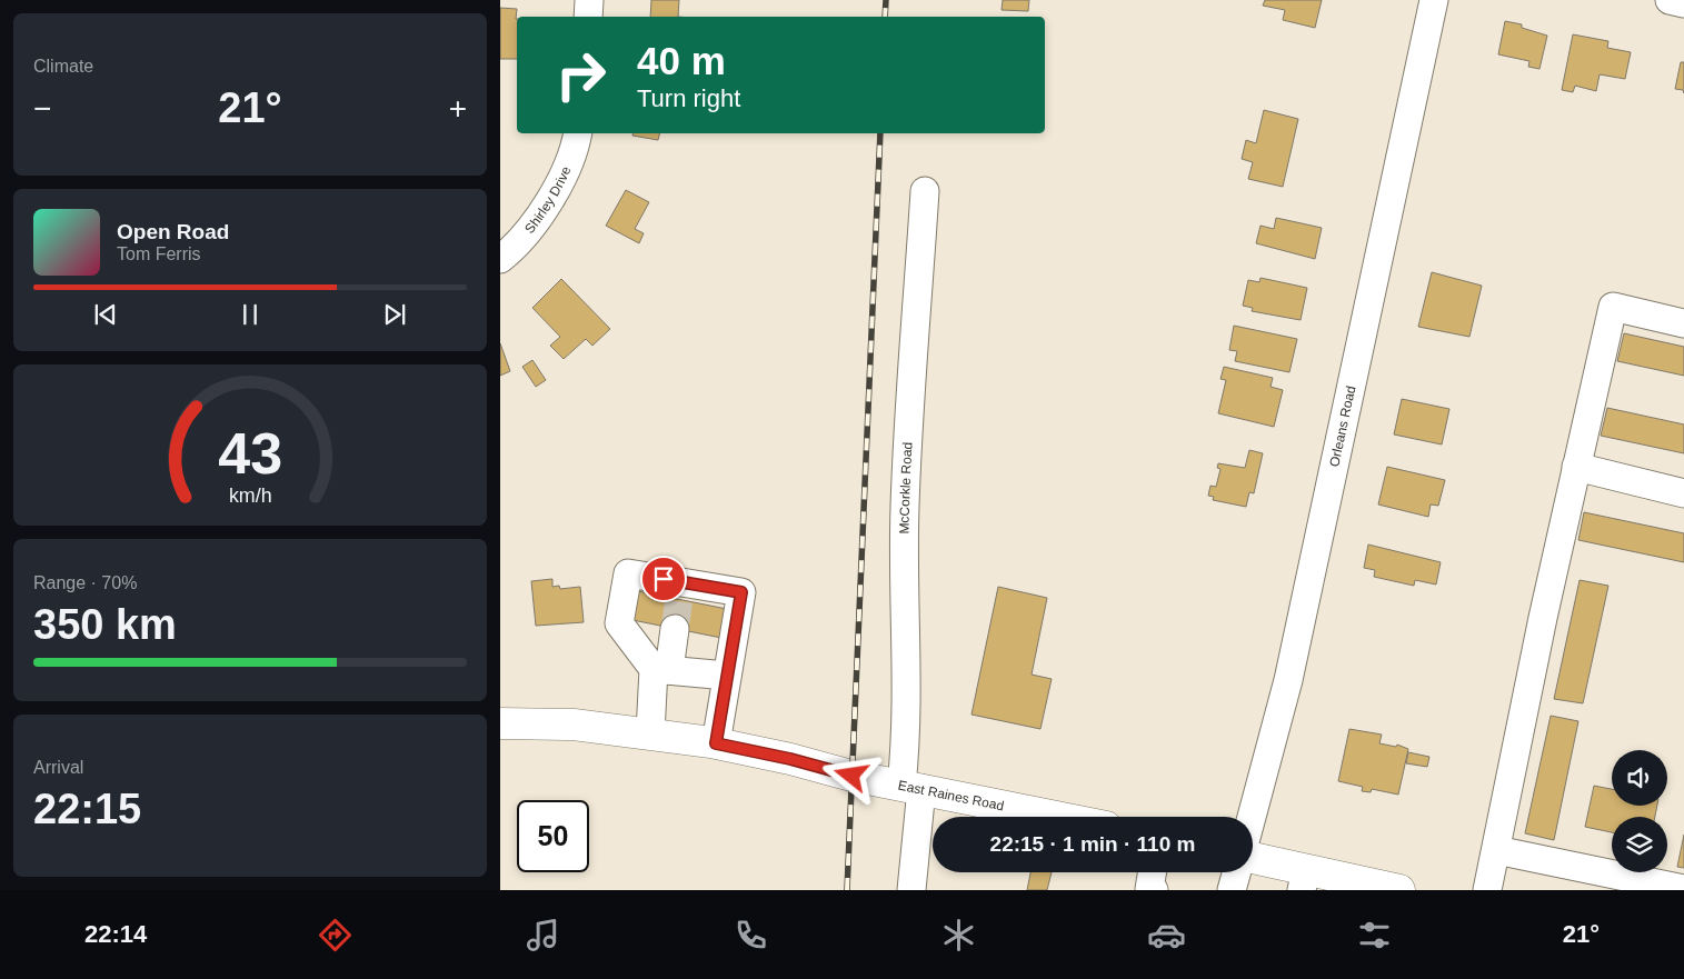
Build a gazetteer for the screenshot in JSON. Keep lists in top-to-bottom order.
{
  "streets": {
    "main road": ["East Raines Road"],
    "street": ["Shirley Drive", "Orleans Road", "McCorkle Road"]
  },
  "crossings": [
    ["McCorkle Road", "East Raines Road"]
  ],
  "page": {
    "tile": [
      "Climate",
      ["Range · 70%", "350 km"],
      ["Arrival", "22:15"]
    ],
    "turn": ["40 m", "Turn right"],
    "heat": ["−", "21°", "+"],
    "song": ["Open Road", "Tom Ferris"],
    "limit": "50",
    "trip": "22:15 · 1 min · 110 m",
    "tabs": ["22:14", "21°"],
    "gauge": ["43", "km/h"]
  }
}
